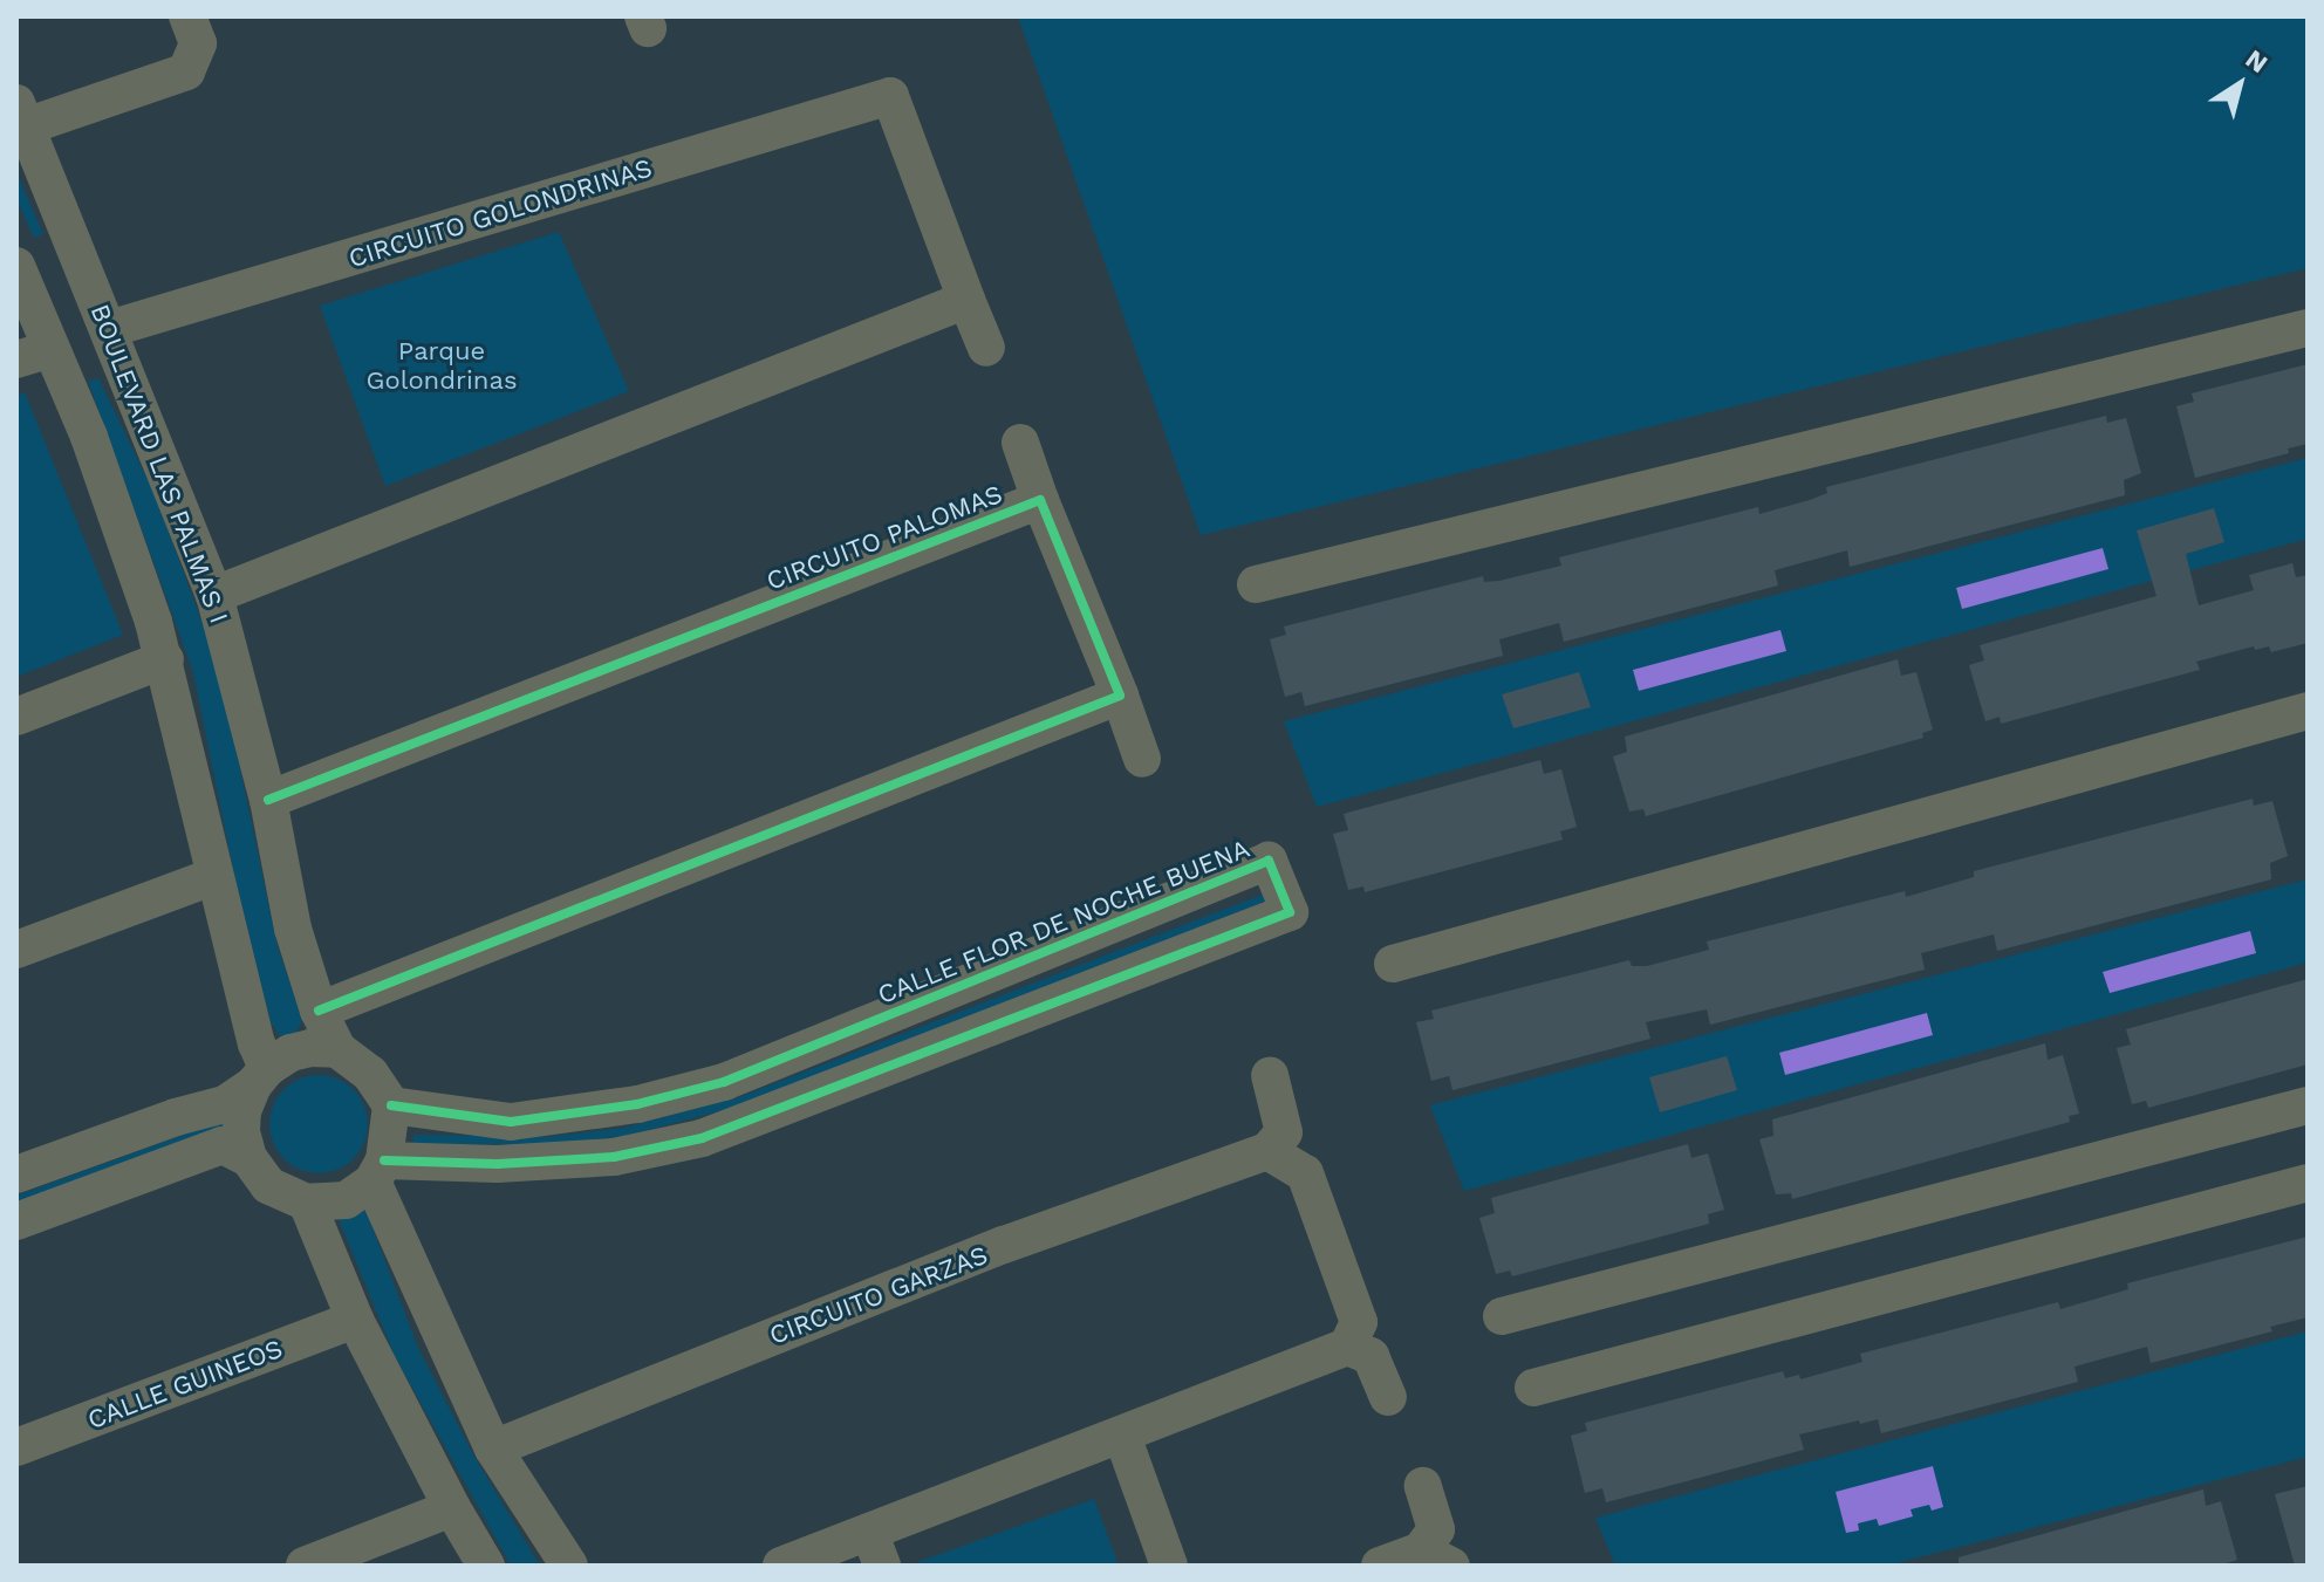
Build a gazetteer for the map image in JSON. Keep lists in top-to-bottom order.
{
  "streets": {
    "street": [
      "CIRCUITO GOLONDRINAS",
      "BOULEVARD LAS PALMAS I",
      "CIRCUITO PALOMAS",
      "CALLE FLOR DE NOCHE BUENA",
      "CIRCUITO GARZAS",
      "CALLE GUINEOS"
    ]
  },
  "crossings": [
    ["CIRCUITO GOLONDRINAS", "BOULEVARD LAS PALMAS I"],
    ["BOULEVARD LAS PALMAS I", "CIRCUITO PALOMAS"],
    ["BOULEVARD LAS PALMAS I", "CALLE FLOR DE NOCHE BUENA"]
  ],
  "parks": ["Parque Golondrinas"],
  "north": "top right"
}
